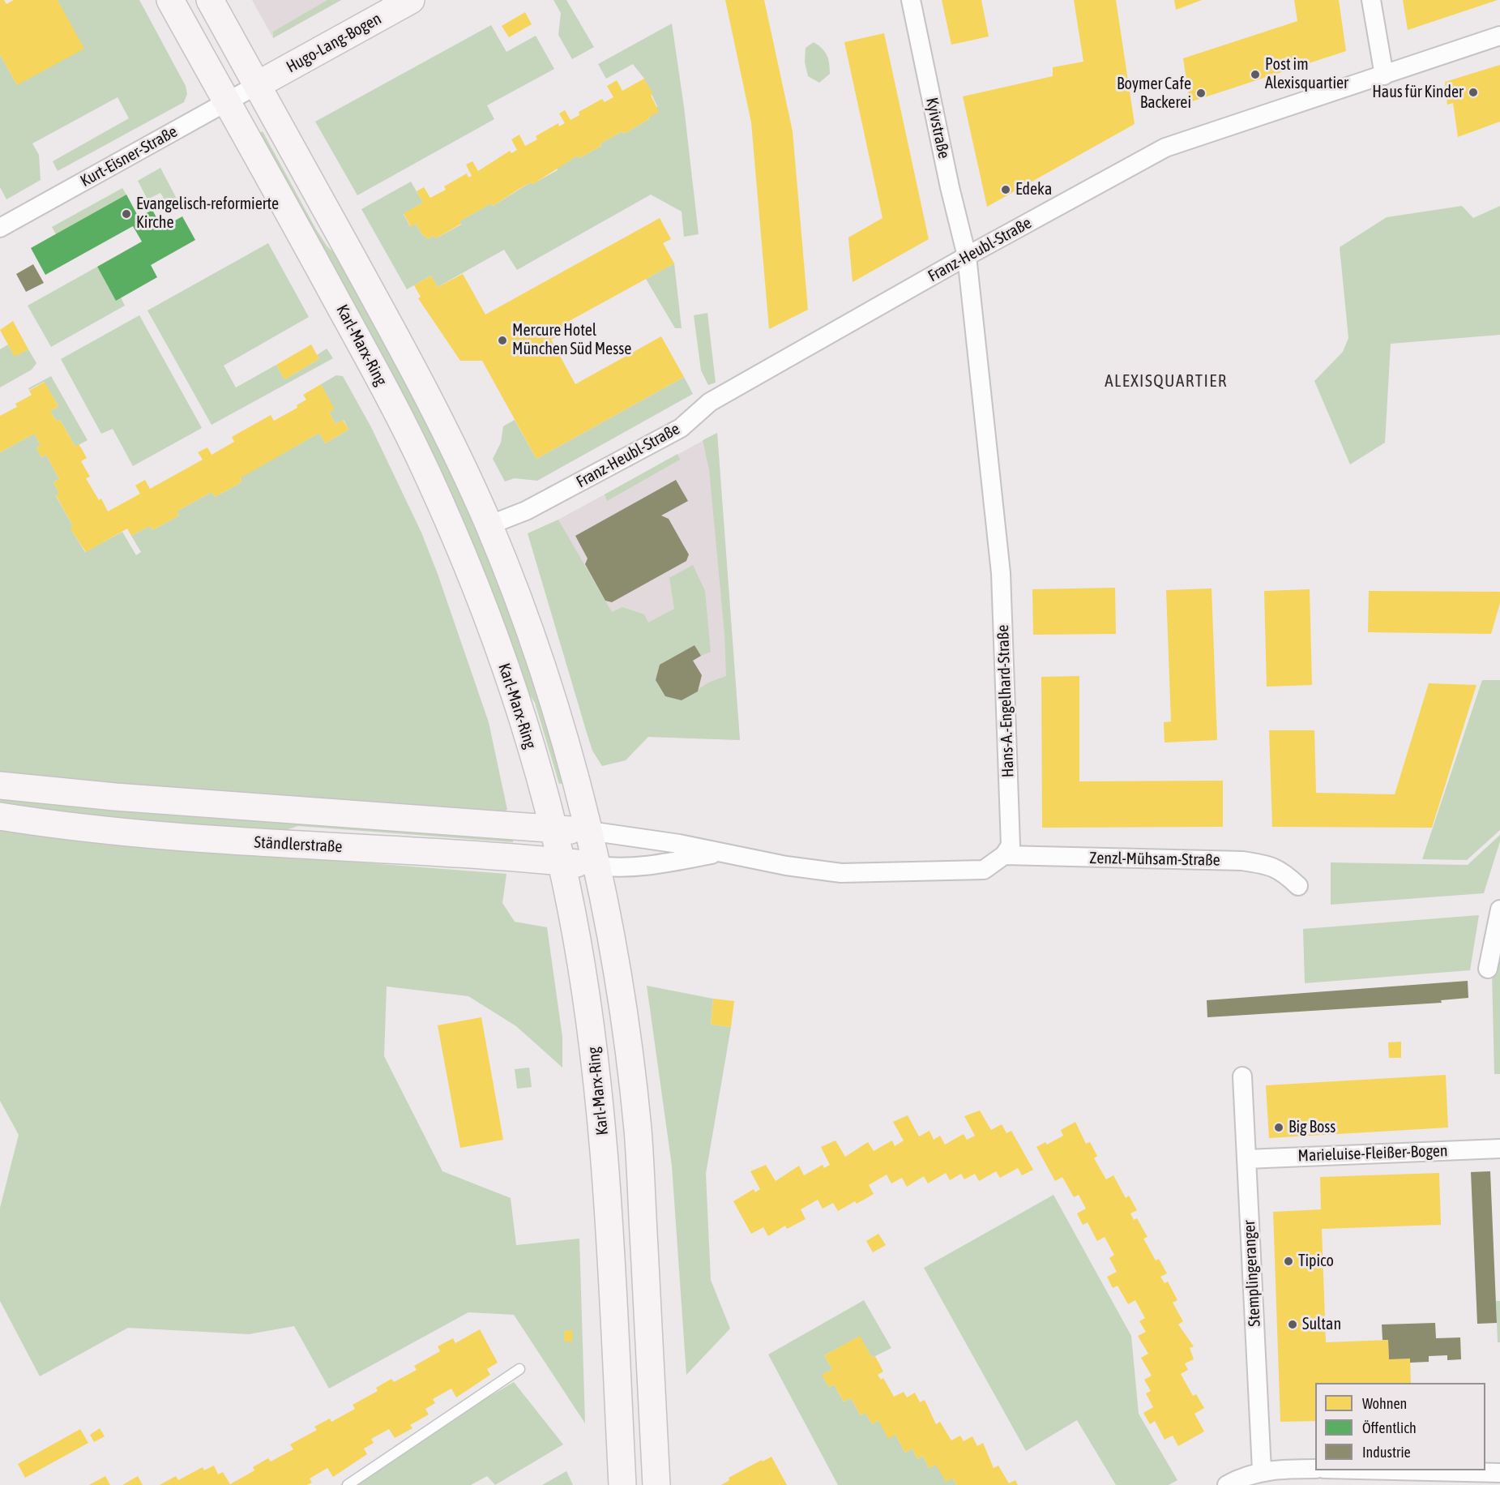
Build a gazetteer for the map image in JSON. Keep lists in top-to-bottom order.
{
  "streets": {
    "main road": ["Hugo-Lang-Bogen", "Karl-Marx-Ring", "Ständlerstraße"],
    "street": [
      "Kyivstraße",
      "Kurt-Eisner-Straße",
      "Franz-Heubl-Straße",
      "Hans-A.-Engelhard-Straße",
      "Zenzl-Mühsam-Straße",
      "Marieluise-Fleißer-Bogen",
      "Stemplingeranger"
    ]
  },
  "crossings": [
    ["Hugo-Lang-Bogen", "Kurt-Eisner-Straße"],
    ["Kyivstraße", "Franz-Heubl-Straße"],
    ["Kyivstraße", "Hans-A.-Engelhard-Straße"],
    ["Kurt-Eisner-Straße", "Karl-Marx-Ring"],
    ["Franz-Heubl-Straße", "Hans-A.-Engelhard-Straße"],
    ["Karl-Marx-Ring", "Ständlerstraße"],
    ["Hans-A.-Engelhard-Straße", "Zenzl-Mühsam-Straße"],
    ["Marieluise-Fleißer-Bogen", "Stemplingeranger"]
  ],
  "districts": ["ALEXISQUARTIER"],
  "places": [
    "Post im Alexisquartier",
    "Haus für Kinder",
    "Boymer Cafe Backerei",
    "Edeka",
    "Evangelisch-reformierte Kirche",
    "Mercure Hotel München Süd Messe",
    "Big Boss",
    "Tipico",
    "Sultan"
  ],
  "legend": ["Wohnen", "Öffentlich", "Industrie"]
}
